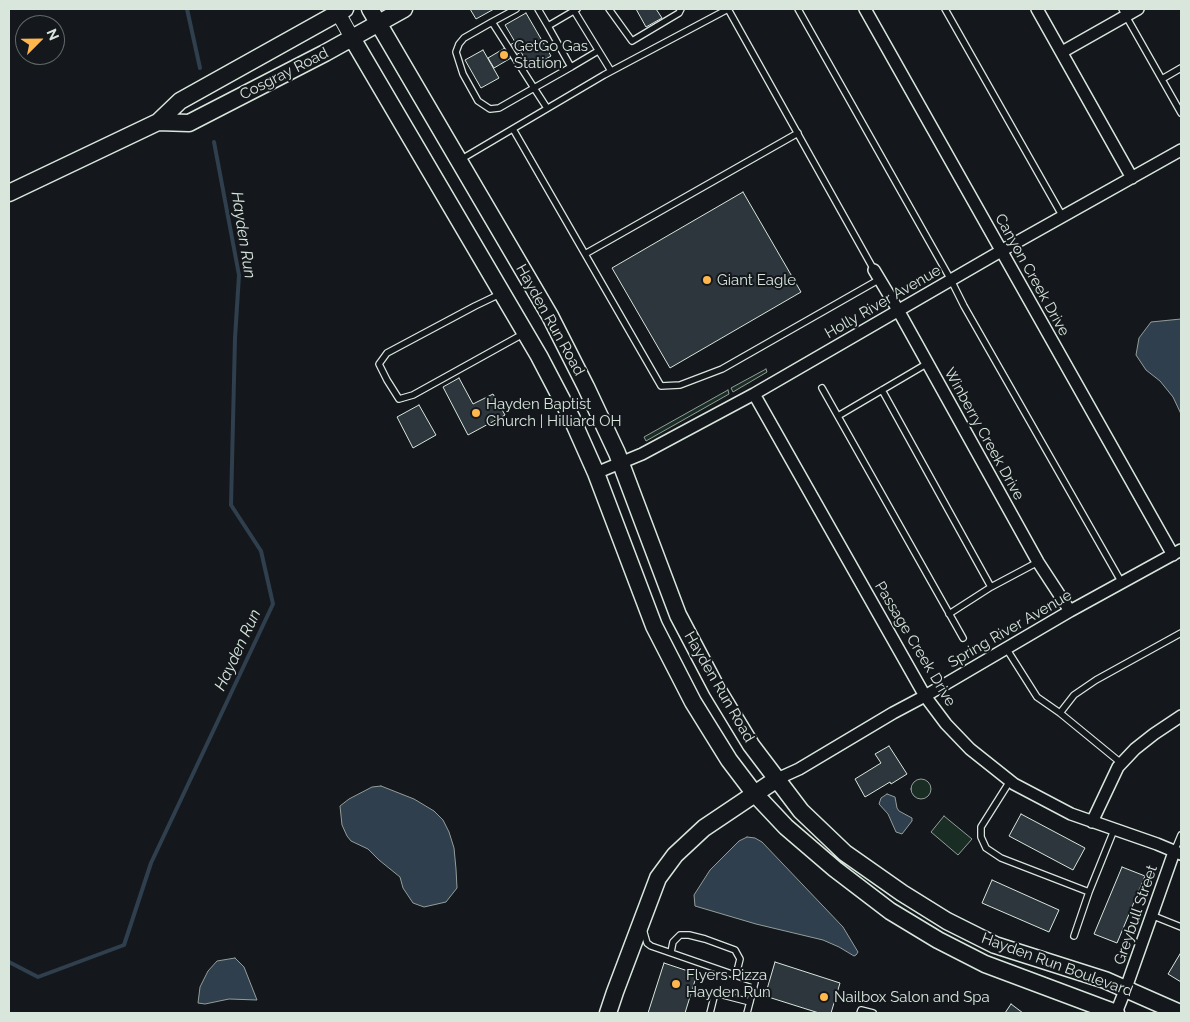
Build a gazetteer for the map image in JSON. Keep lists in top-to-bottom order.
{
  "streets": {
    "main road": ["Cosgray Road", "Hayden Run Road", "Hayden Run Boulevard"],
    "street": [
      "Canyon Creek Drive",
      "Holly River Avenue",
      "Winberry Creek Drive",
      "Spring River Avenue",
      "Passage Creek Drive",
      "Greybull Street"
    ]
  },
  "crossings": [
    ["Cosgray Road", "Hayden Run Road"],
    ["Canyon Creek Drive", "Holly River Avenue"],
    ["Canyon Creek Drive", "Spring River Avenue"],
    ["Holly River Avenue", "Hayden Run Road"],
    ["Holly River Avenue", "Winberry Creek Drive"],
    ["Holly River Avenue", "Passage Creek Drive"],
    ["Hayden Run Road", "Spring River Avenue"],
    ["Hayden Run Road", "Hayden Run Boulevard"],
    ["Winberry Creek Drive", "Spring River Avenue"],
    ["Spring River Avenue", "Passage Creek Drive"],
    ["Spring River Avenue", "Hayden Run Boulevard"],
    ["Passage Creek Drive", "Greybull Street"],
    ["Greybull Street", "Hayden Run Boulevard"]
  ],
  "water": ["Hayden Run"],
  "places": [
    "GetGo Gas Station",
    "Giant Eagle",
    "Hayden Baptist Church | Hilliard OH",
    "Flyers Pizza Hayden Run",
    "Nailbox Salon and Spa"
  ],
  "north": "top right"
}
